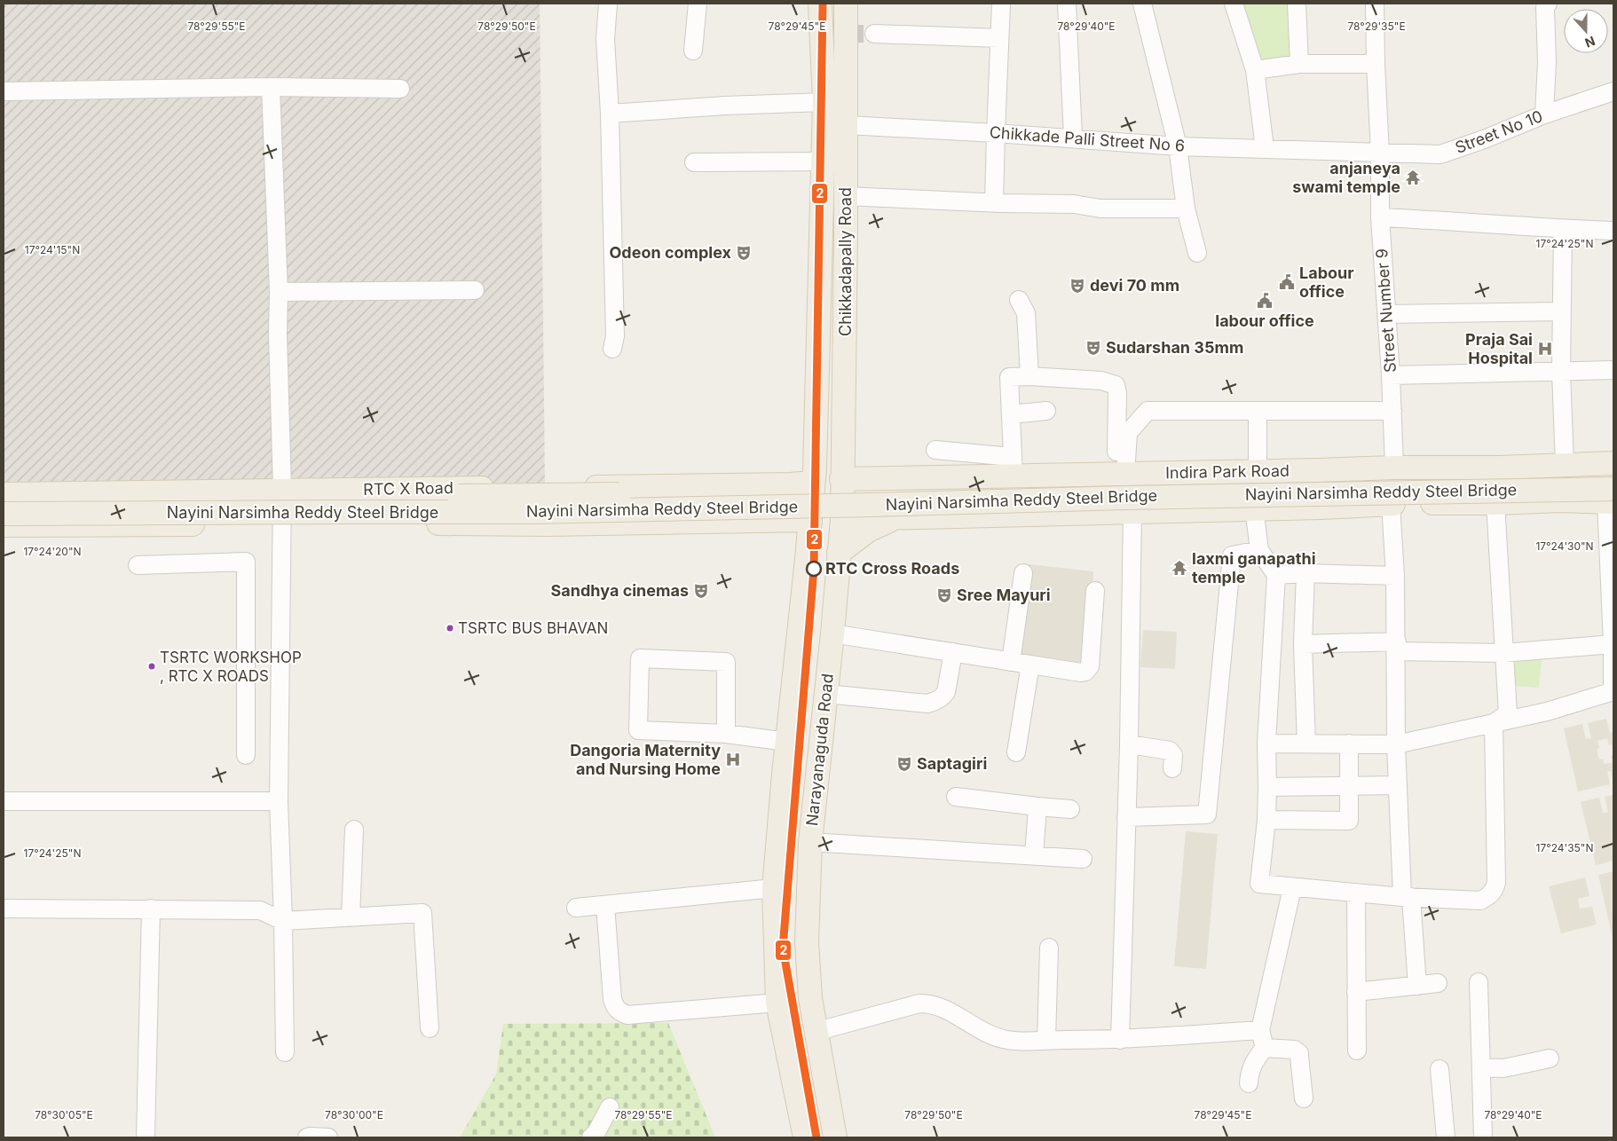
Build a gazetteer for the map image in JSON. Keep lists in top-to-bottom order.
{
  "streets": {
    "main road": [
      "Chikkadapally Road",
      "Indira Park Road",
      "RTC X Road",
      "Nayini Narsimha Reddy Steel Bridge",
      "Narayanaguda Road"
    ],
    "street": ["Street No 10", "Chikkade Palli Street No 6", "Street Number 9"]
  },
  "crossings": [
    ["Street No 10", "Chikkade Palli Street No 6"],
    ["Street No 10", "Street Number 9"],
    ["Chikkade Palli Street No 6", "Chikkadapally Road"],
    ["Chikkade Palli Street No 6", "Street Number 9"],
    ["Chikkadapally Road", "Indira Park Road"],
    ["Chikkadapally Road", "RTC X Road"],
    ["Chikkadapally Road", "Narayanaguda Road"],
    ["Street Number 9", "Indira Park Road"]
  ],
  "places": {
    "temple": ["anjaneya swami temple", "laxmi ganapathi temple"],
    "theatre": [
      "Odeon complex",
      "devi 70 mm",
      "Sudarshan 35mm",
      "Sandhya cinemas",
      "Sree Mayuri",
      "Saptagiri"
    ],
    "public building": ["Labour office", "labour office"],
    "hospital": ["Praja Sai Hospital", "Dangoria Maternity and Nursing Home"],
    "other": ["RTC Cross Roads", "TSRTC BUS BHAVAN", "TSRTC WORKSHOP , RTC X ROADS"]
  },
  "lines": ["transit line 2"],
  "north": "bottom",
  "coordinates": [
    "78°29'55\"E",
    "78°29'50\"E",
    "78°29'45\"E",
    "78°29'40\"E",
    "78°29'35\"E",
    "17°24'25\"N",
    "17°24'15\"N",
    "17°24'30\"N",
    "17°24'20\"N",
    "17°24'35\"N",
    "78°30'05\"E",
    "78°30'00\"E"
  ]
}
